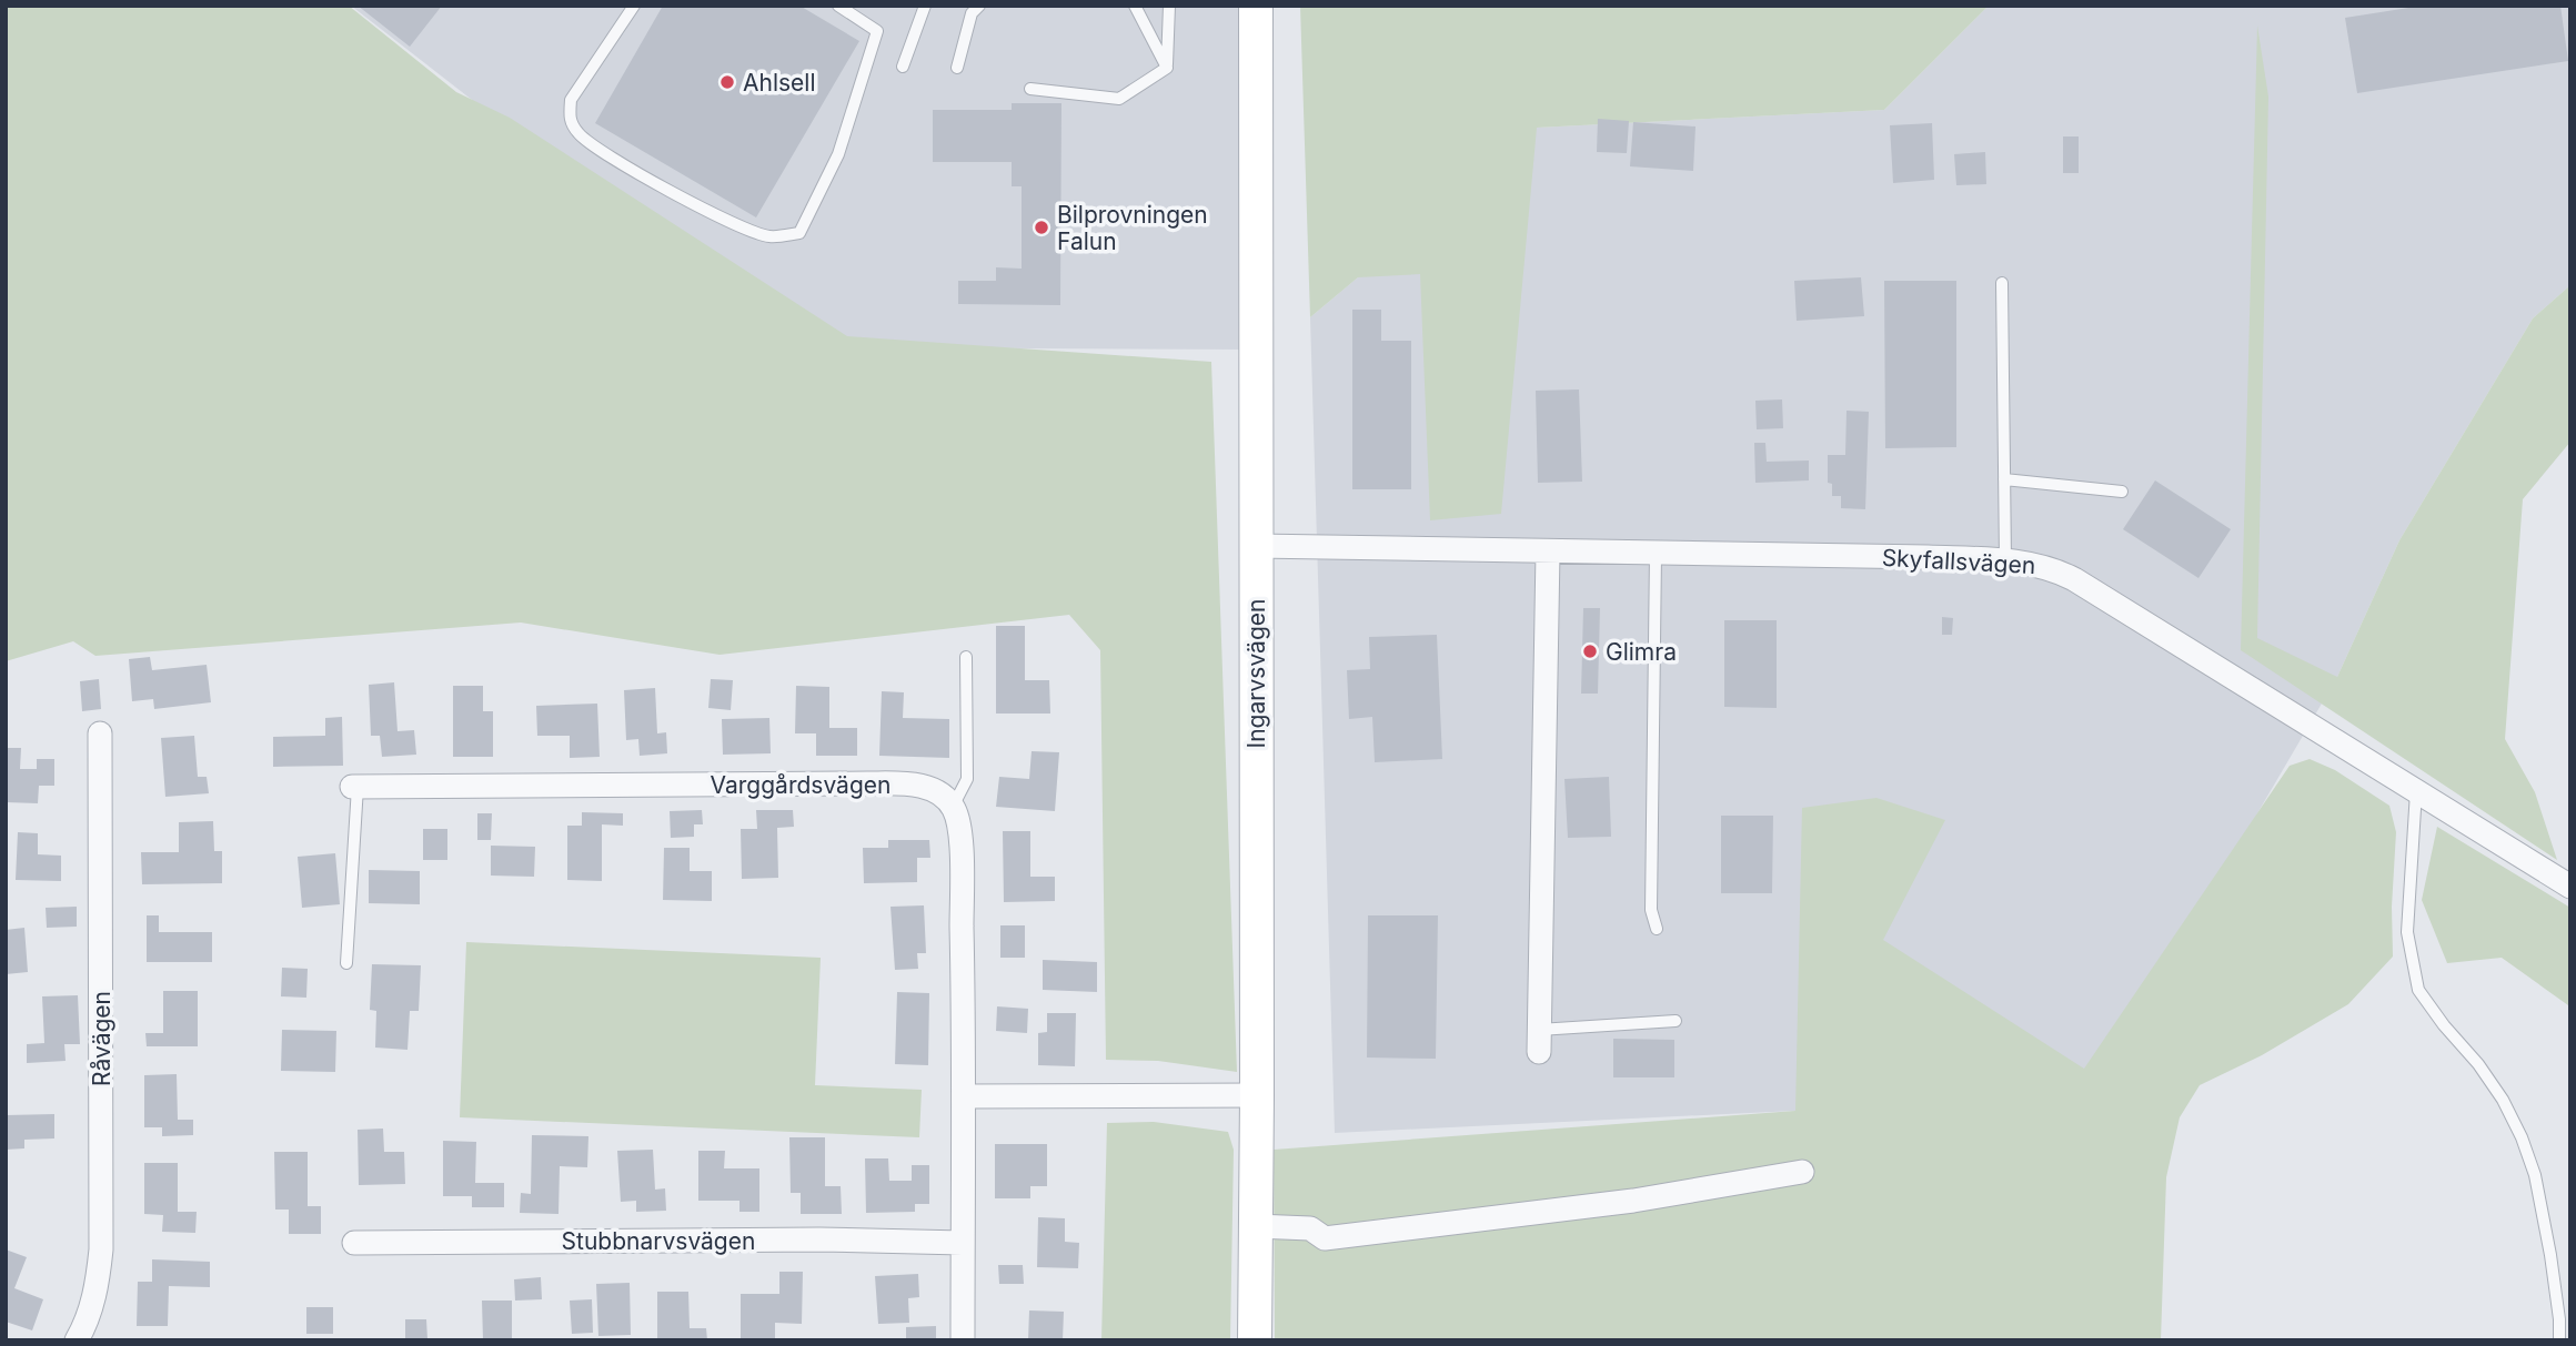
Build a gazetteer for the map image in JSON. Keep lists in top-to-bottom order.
{
  "streets": {
    "street": [
      "Skyfallsvägen",
      "Ingarvsvägen",
      "Varggårdsvägen",
      "Råvägen",
      "Stubbnarvsvägen"
    ]
  },
  "crossings": [
    ["Skyfallsvägen", "Ingarvsvägen"]
  ],
  "places": ["Ahlsell", "Bilprovningen Falun", "Glimra"]
}
